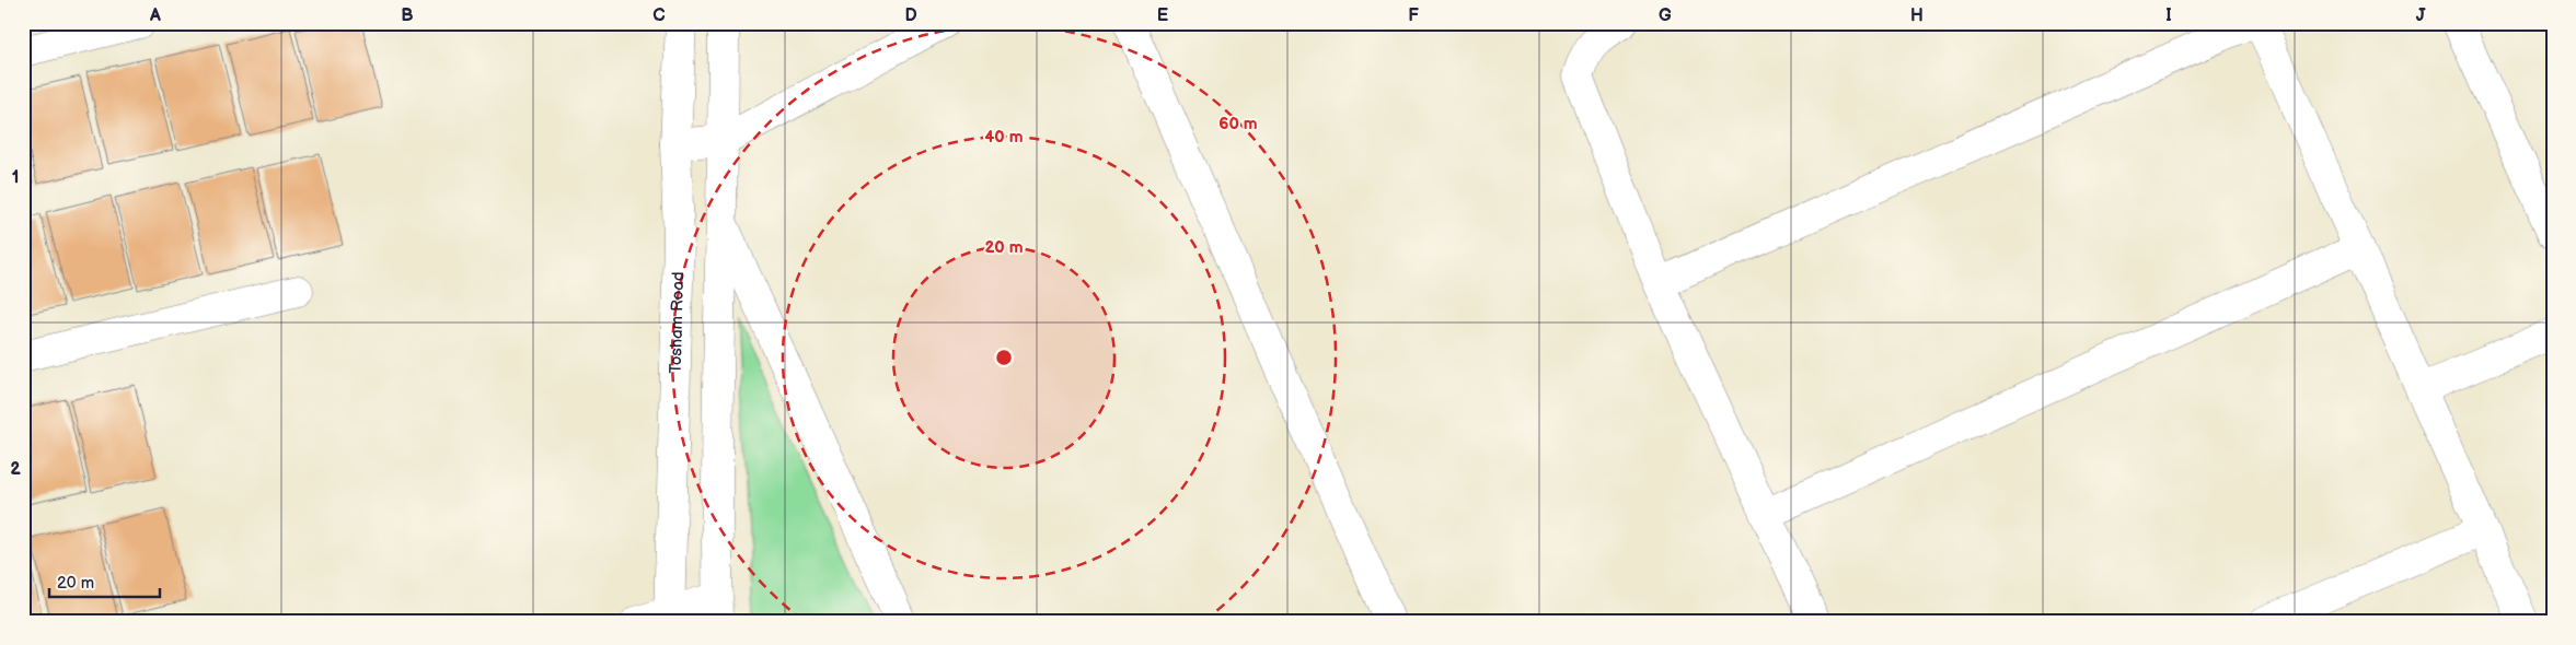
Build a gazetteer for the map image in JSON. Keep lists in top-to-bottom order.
{
  "streets": {
    "street": ["Tosham Road"]
  },
  "scale_bar": "20 m",
  "grid": {
    "columns": [
      "A",
      "B",
      "C",
      "D",
      "E",
      "F",
      "G",
      "H",
      "I",
      "J"
    ],
    "rows": ["1", "2"]
  },
  "rings": ["60 m", "40 m", "20 m"]
}
